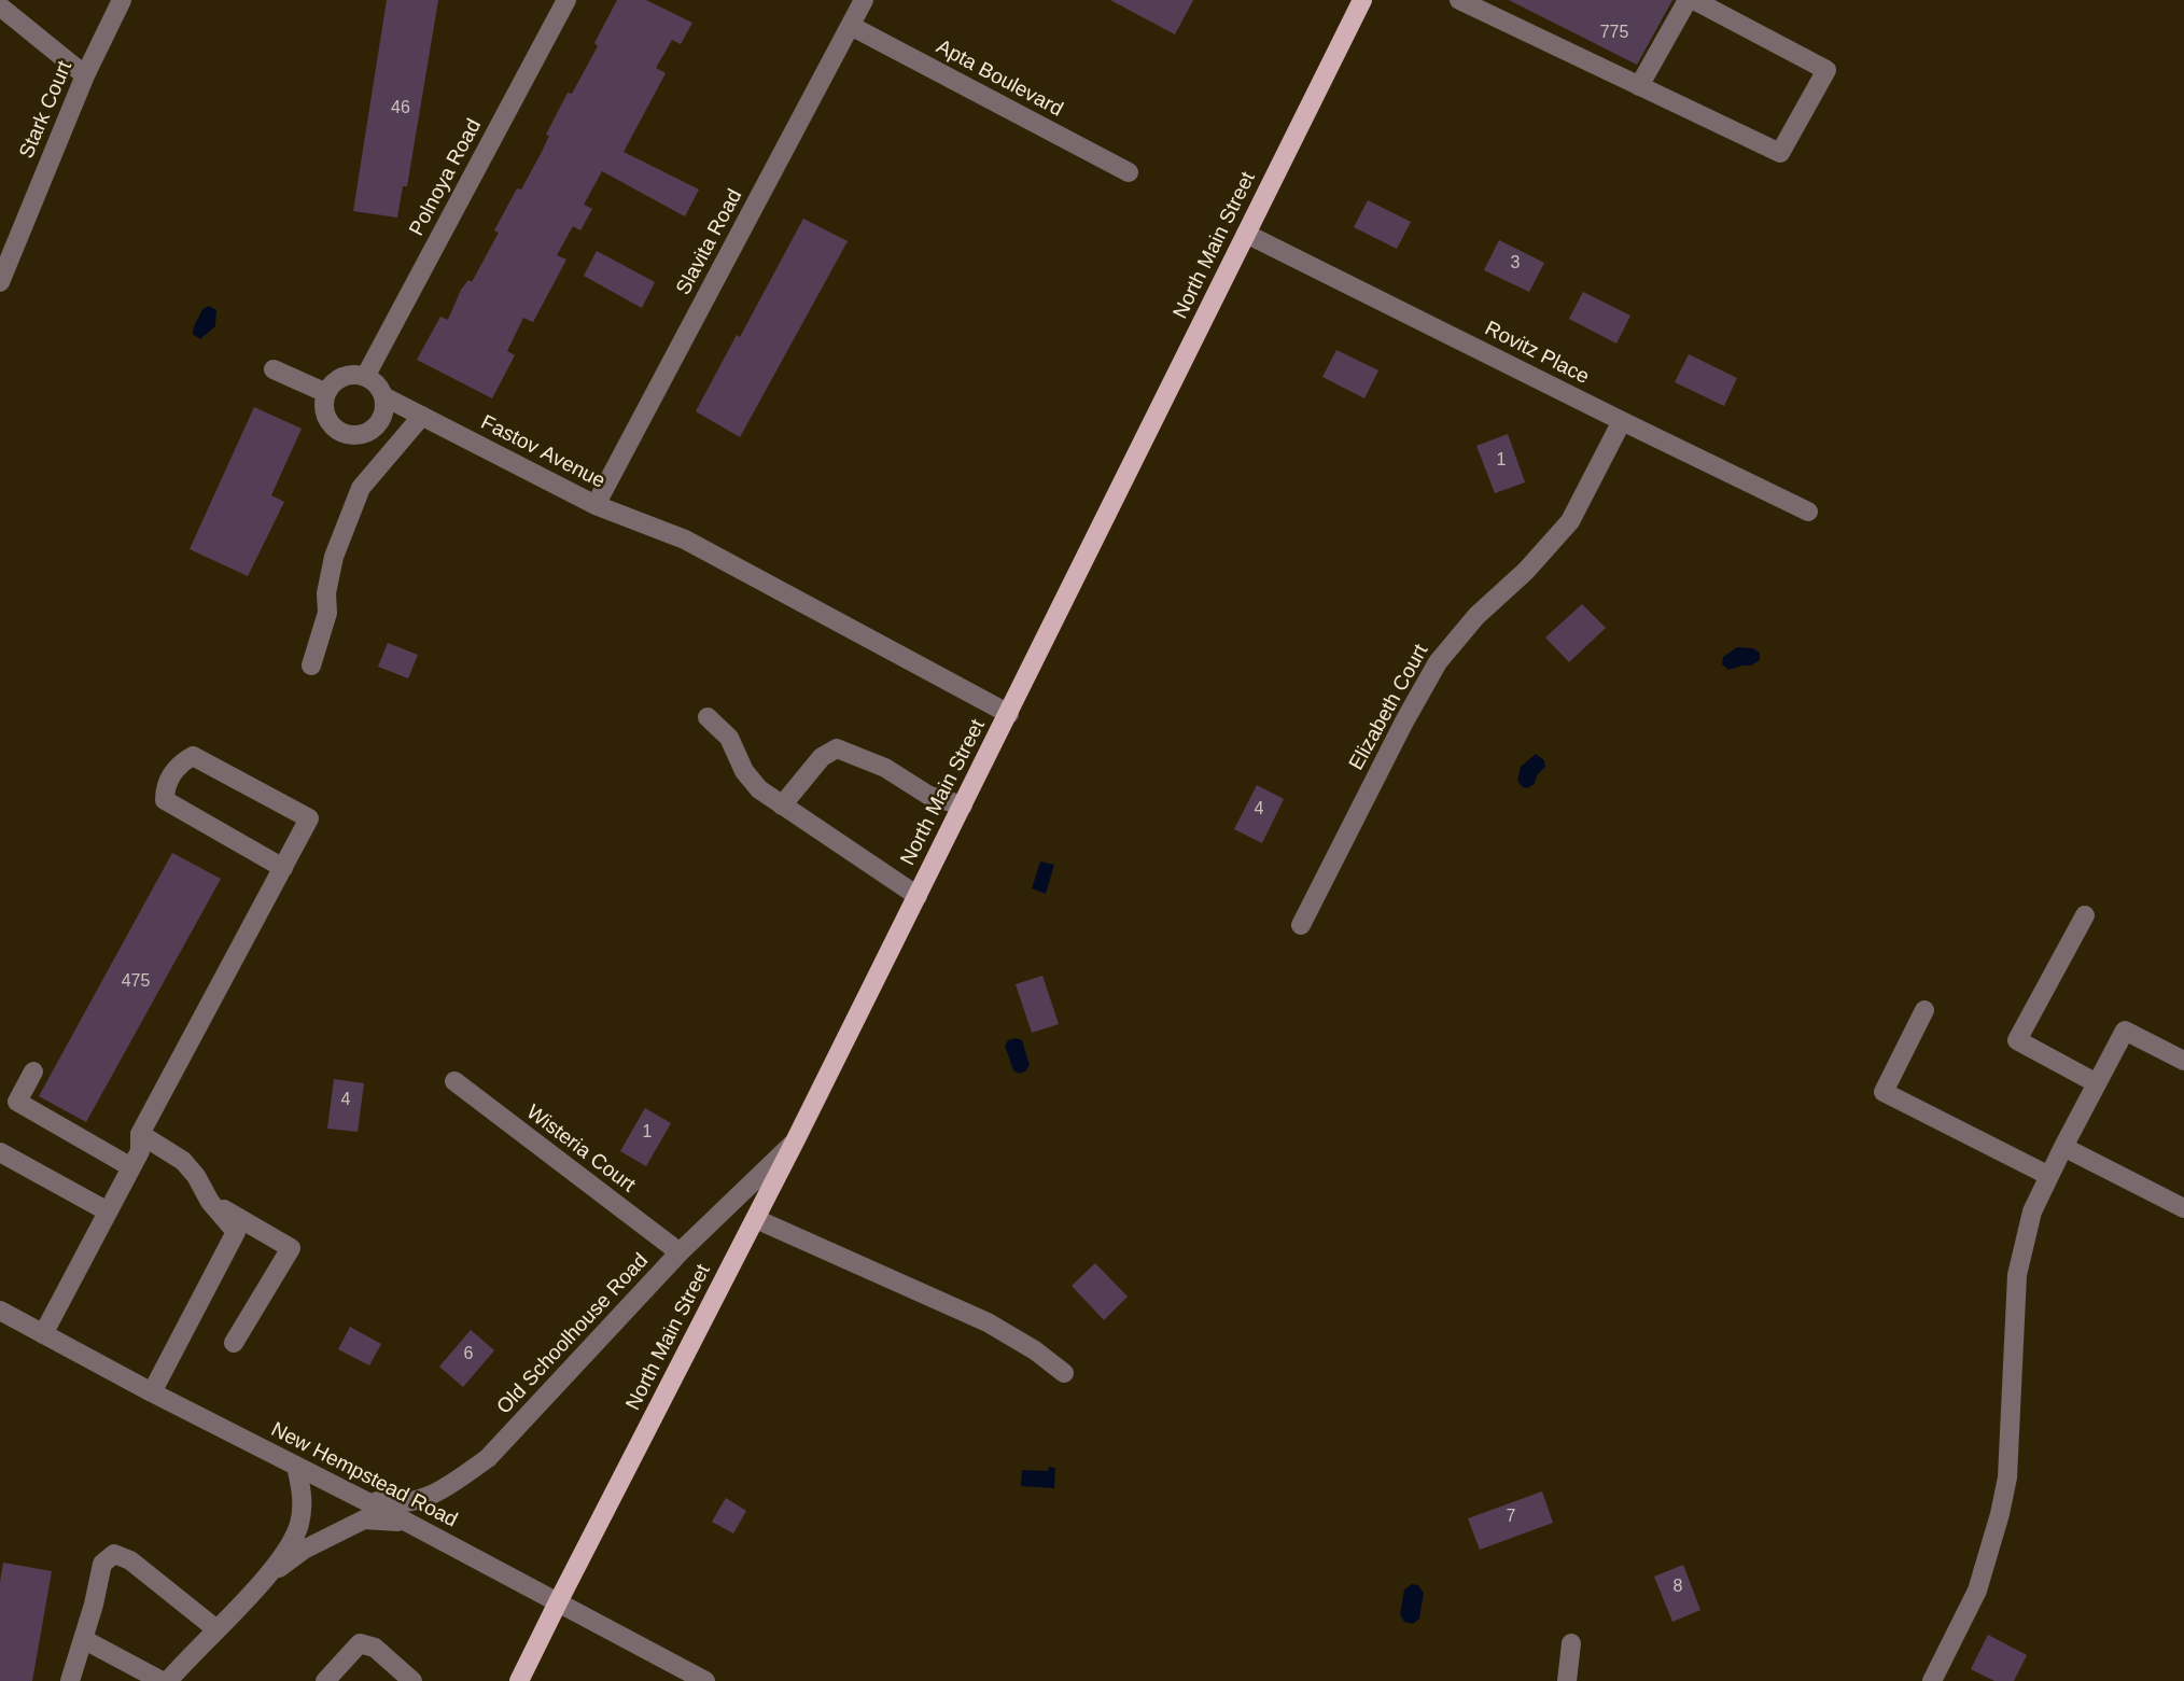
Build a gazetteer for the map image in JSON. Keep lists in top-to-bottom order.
{
  "streets": {
    "main road": ["North Main Street"],
    "street": [
      "Apta Boulevard",
      "Stark Court",
      "Polnoya Road",
      "Slavita Road",
      "Rovitz Place",
      "Fastov Avenue",
      "Elizabeth Court",
      "Wisteria Court",
      "Old Schoolhouse Road",
      "New Hempstead Road"
    ]
  },
  "crossings": [
    ["Apta Boulevard", "Slavita Road"],
    ["Polnoya Road", "Fastov Avenue"],
    ["Slavita Road", "Fastov Avenue"],
    ["North Main Street", "Rovitz Place"],
    ["North Main Street", "Fastov Avenue"],
    ["North Main Street", "Old Schoolhouse Road"],
    ["North Main Street", "New Hempstead Road"],
    ["Rovitz Place", "Elizabeth Court"],
    ["Wisteria Court", "Old Schoolhouse Road"],
    ["Old Schoolhouse Road", "New Hempstead Road"]
  ],
  "house_numbers": [
    "775",
    "46",
    "3",
    "1",
    "4",
    "475",
    "4",
    "1",
    "6",
    "7",
    "8"
  ]
}
